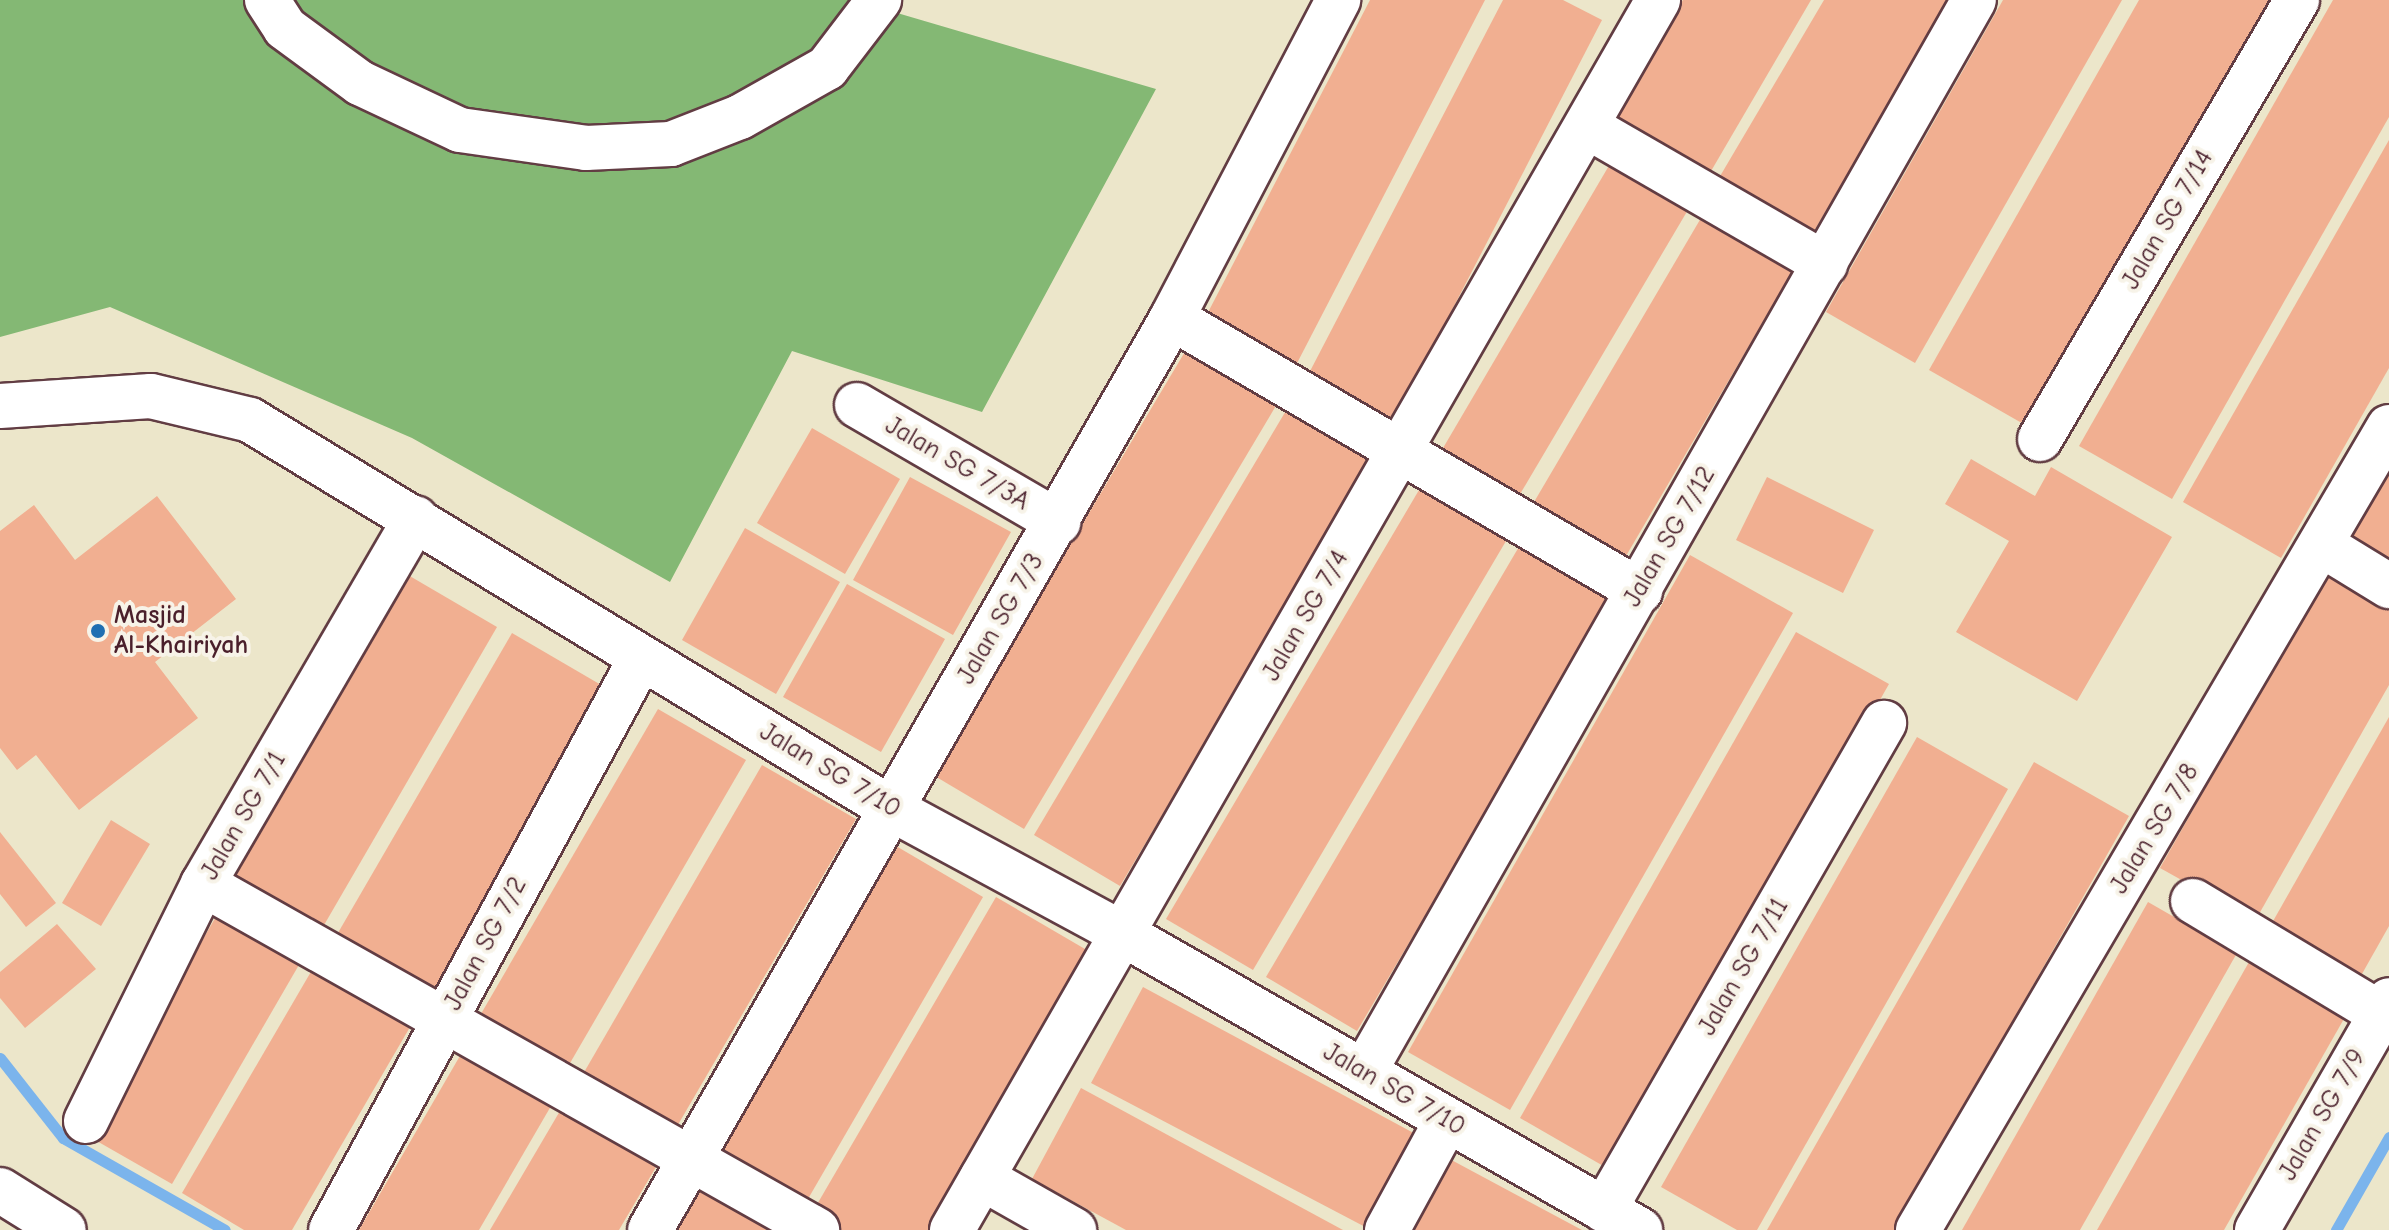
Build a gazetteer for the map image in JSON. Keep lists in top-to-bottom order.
{
  "streets": {
    "street": [
      "Jalan SG 7/14",
      "Jalan SG 7/3A",
      "Jalan SG 7/12",
      "Jalan SG 7/4",
      "Jalan SG 7/3",
      "Jalan SG 7/10",
      "Jalan SG 7/1",
      "Jalan SG 7/8",
      "Jalan SG 7/2",
      "Jalan SG 7/11",
      "Jalan SG 7/9"
    ]
  },
  "crossings": [
    ["Jalan SG 7/3A", "Jalan SG 7/3"],
    ["Jalan SG 7/12", "Jalan SG 7/10"],
    ["Jalan SG 7/4", "Jalan SG 7/10"],
    ["Jalan SG 7/3", "Jalan SG 7/10"],
    ["Jalan SG 7/10", "Jalan SG 7/1"],
    ["Jalan SG 7/10", "Jalan SG 7/2"],
    ["Jalan SG 7/10", "Jalan SG 7/11"]
  ],
  "places": ["Masjid Al-Khairiyah"]
}
